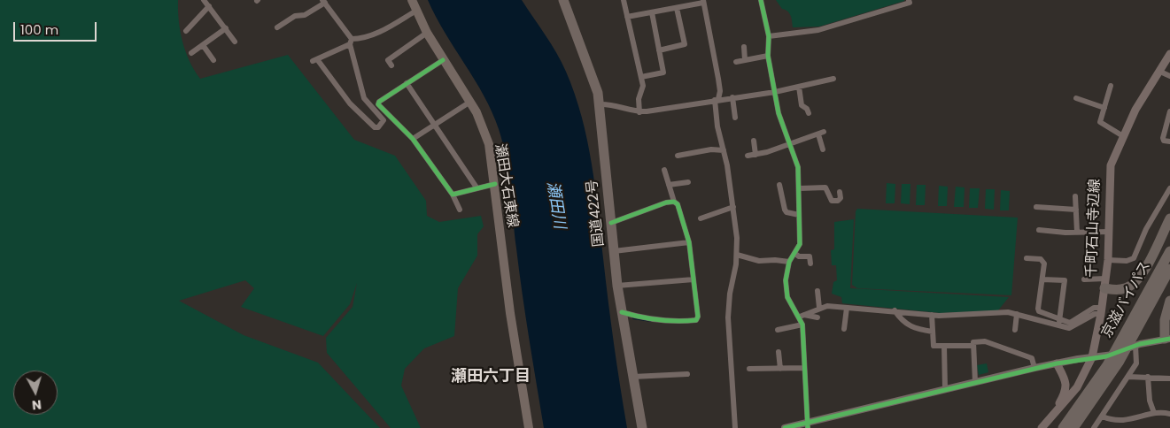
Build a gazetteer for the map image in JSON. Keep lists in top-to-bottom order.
{
  "streets": {
    "highway": ["国道422号", "京滋バイパス"],
    "main road": ["瀬田大石東線", "千町石山寺辺線"]
  },
  "districts": ["瀬田六丁目"],
  "water": ["瀬田川"],
  "scale_bar": "100 m",
  "north": "bottom"
}
